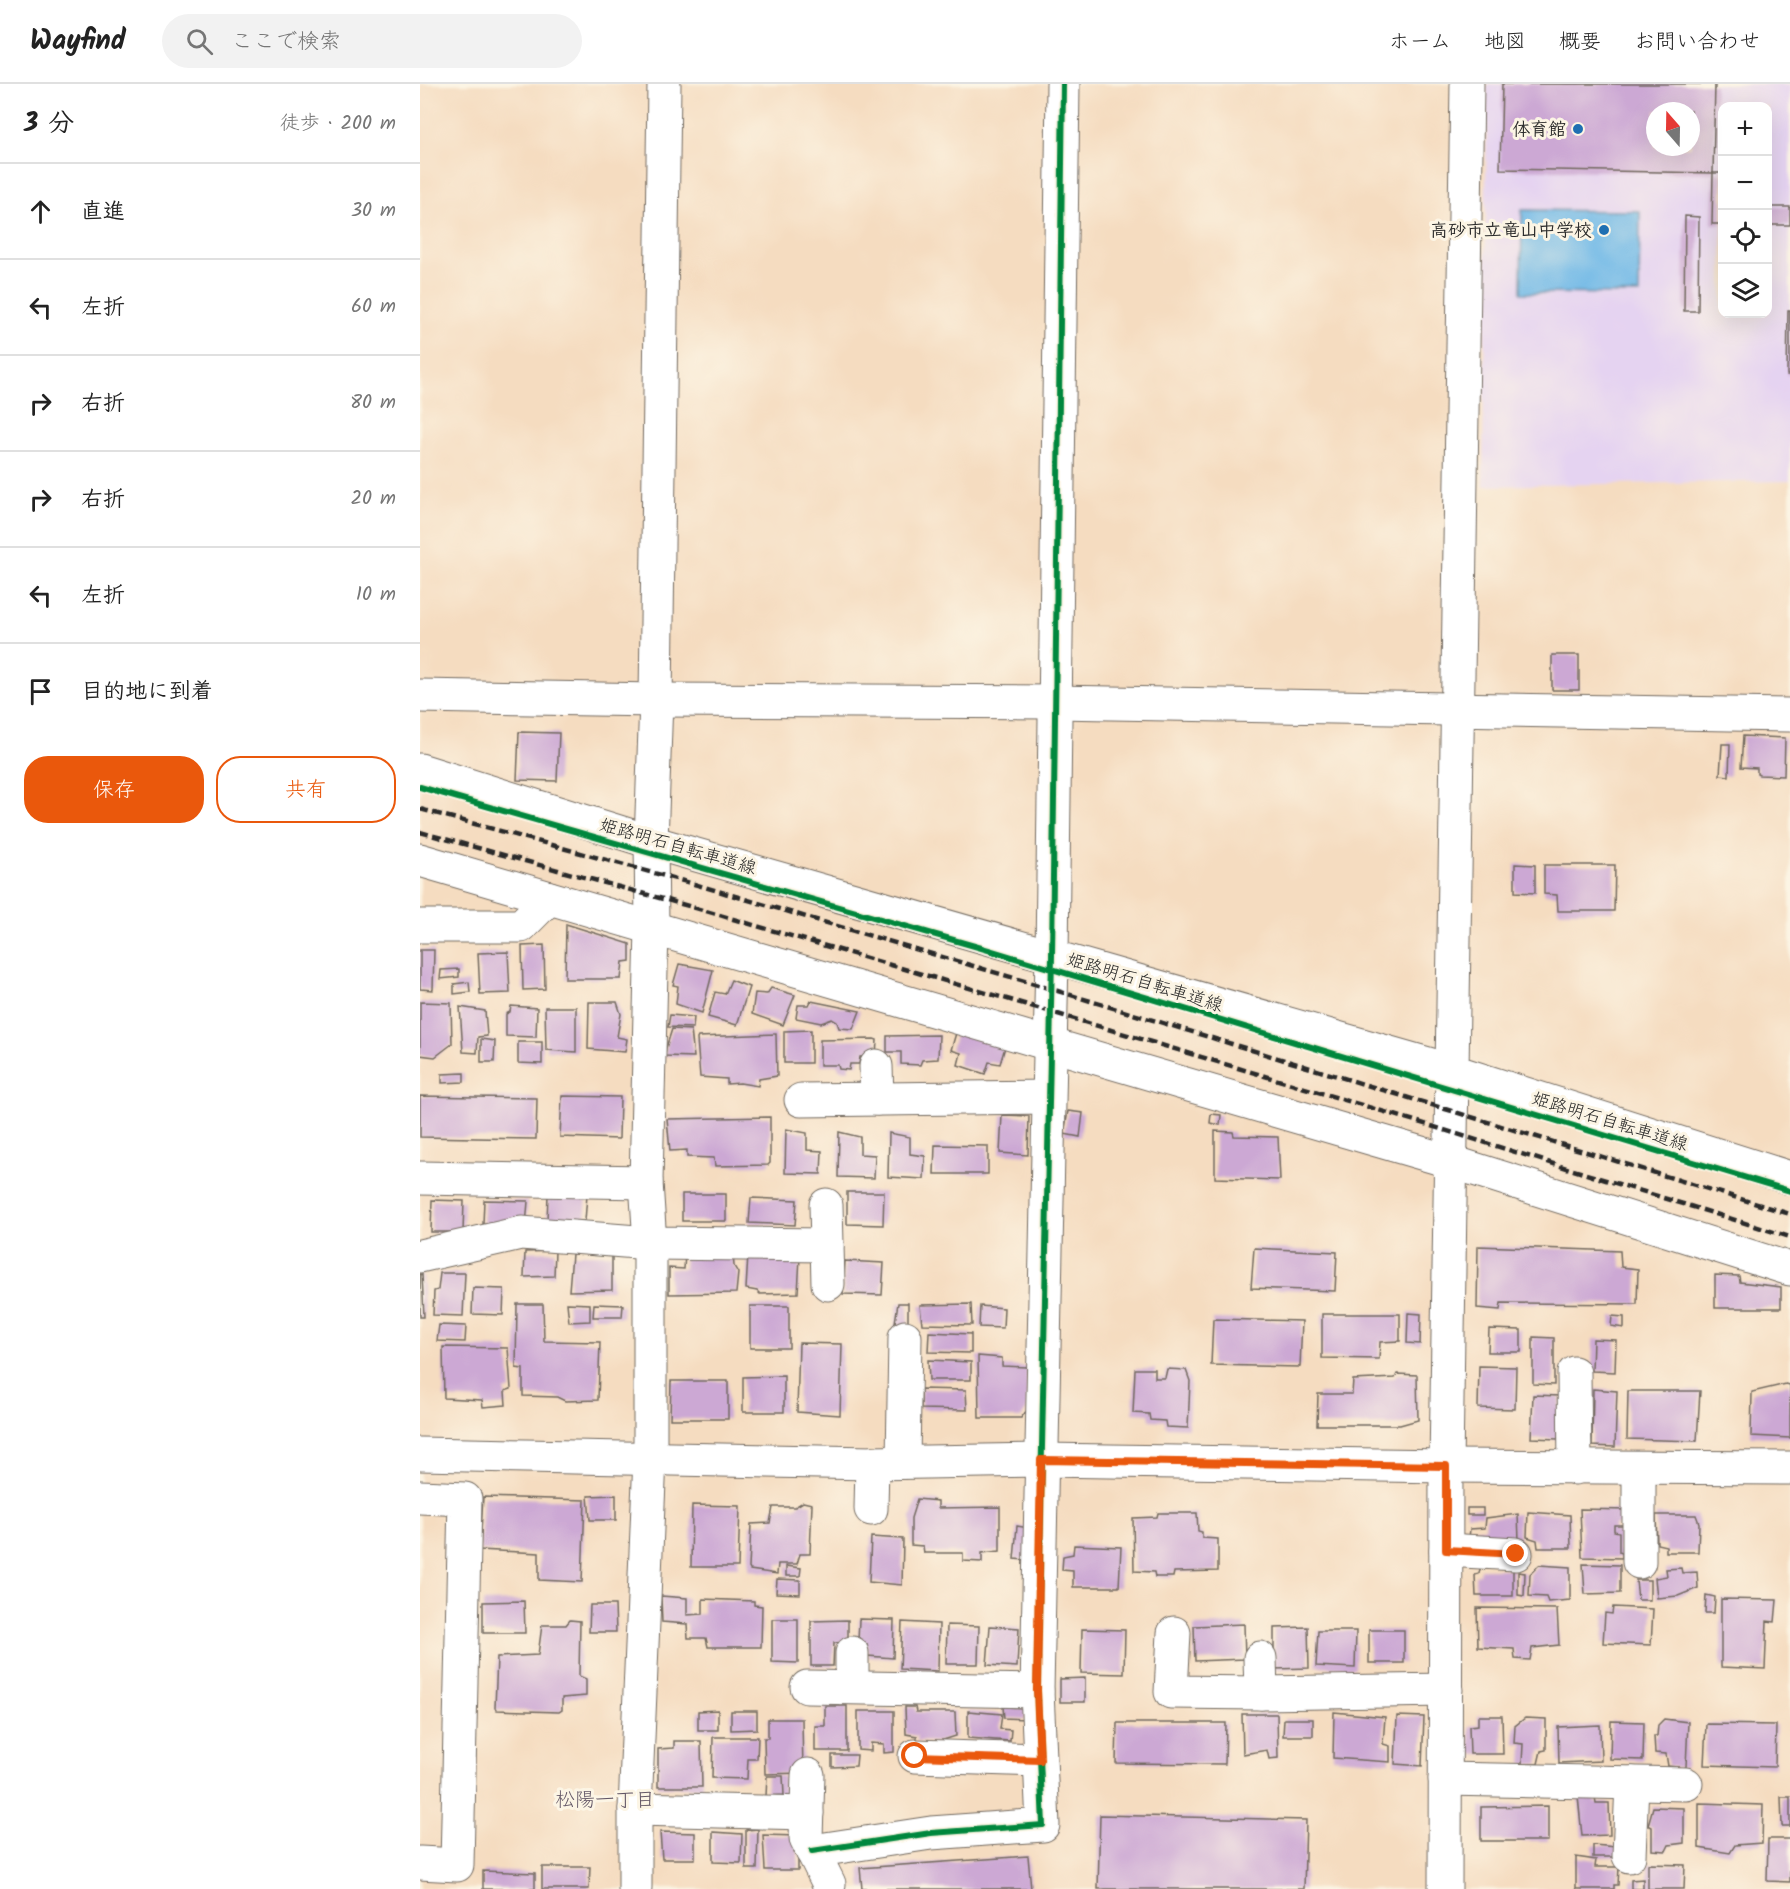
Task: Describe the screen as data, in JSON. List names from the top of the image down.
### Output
{
  "streets": {
    "cycle path": ["姫路明石自転車道線"]
  },
  "districts": ["松陽一丁目"],
  "places": ["体育館", "高砂市立竜山中学校"],
  "north": "top",
  "page": {
    "header": "Wayfind",
    "search": "ここで検索",
    "nav": [
      "ホーム",
      "地図",
      "概要",
      "お問い合わせ"
    ],
    "heading": ["3 分", "徒歩 · 200 m"],
    "map_buttons": ["+", "−"],
    "list": [
      ["直進", "30 m"],
      ["左折", "60 m"],
      ["右折", "80 m"],
      ["右折", "20 m"],
      ["左折", "10 m"],
      "目的地に到着"
    ],
    "buttons": ["保存", "共有"]
  }
}
